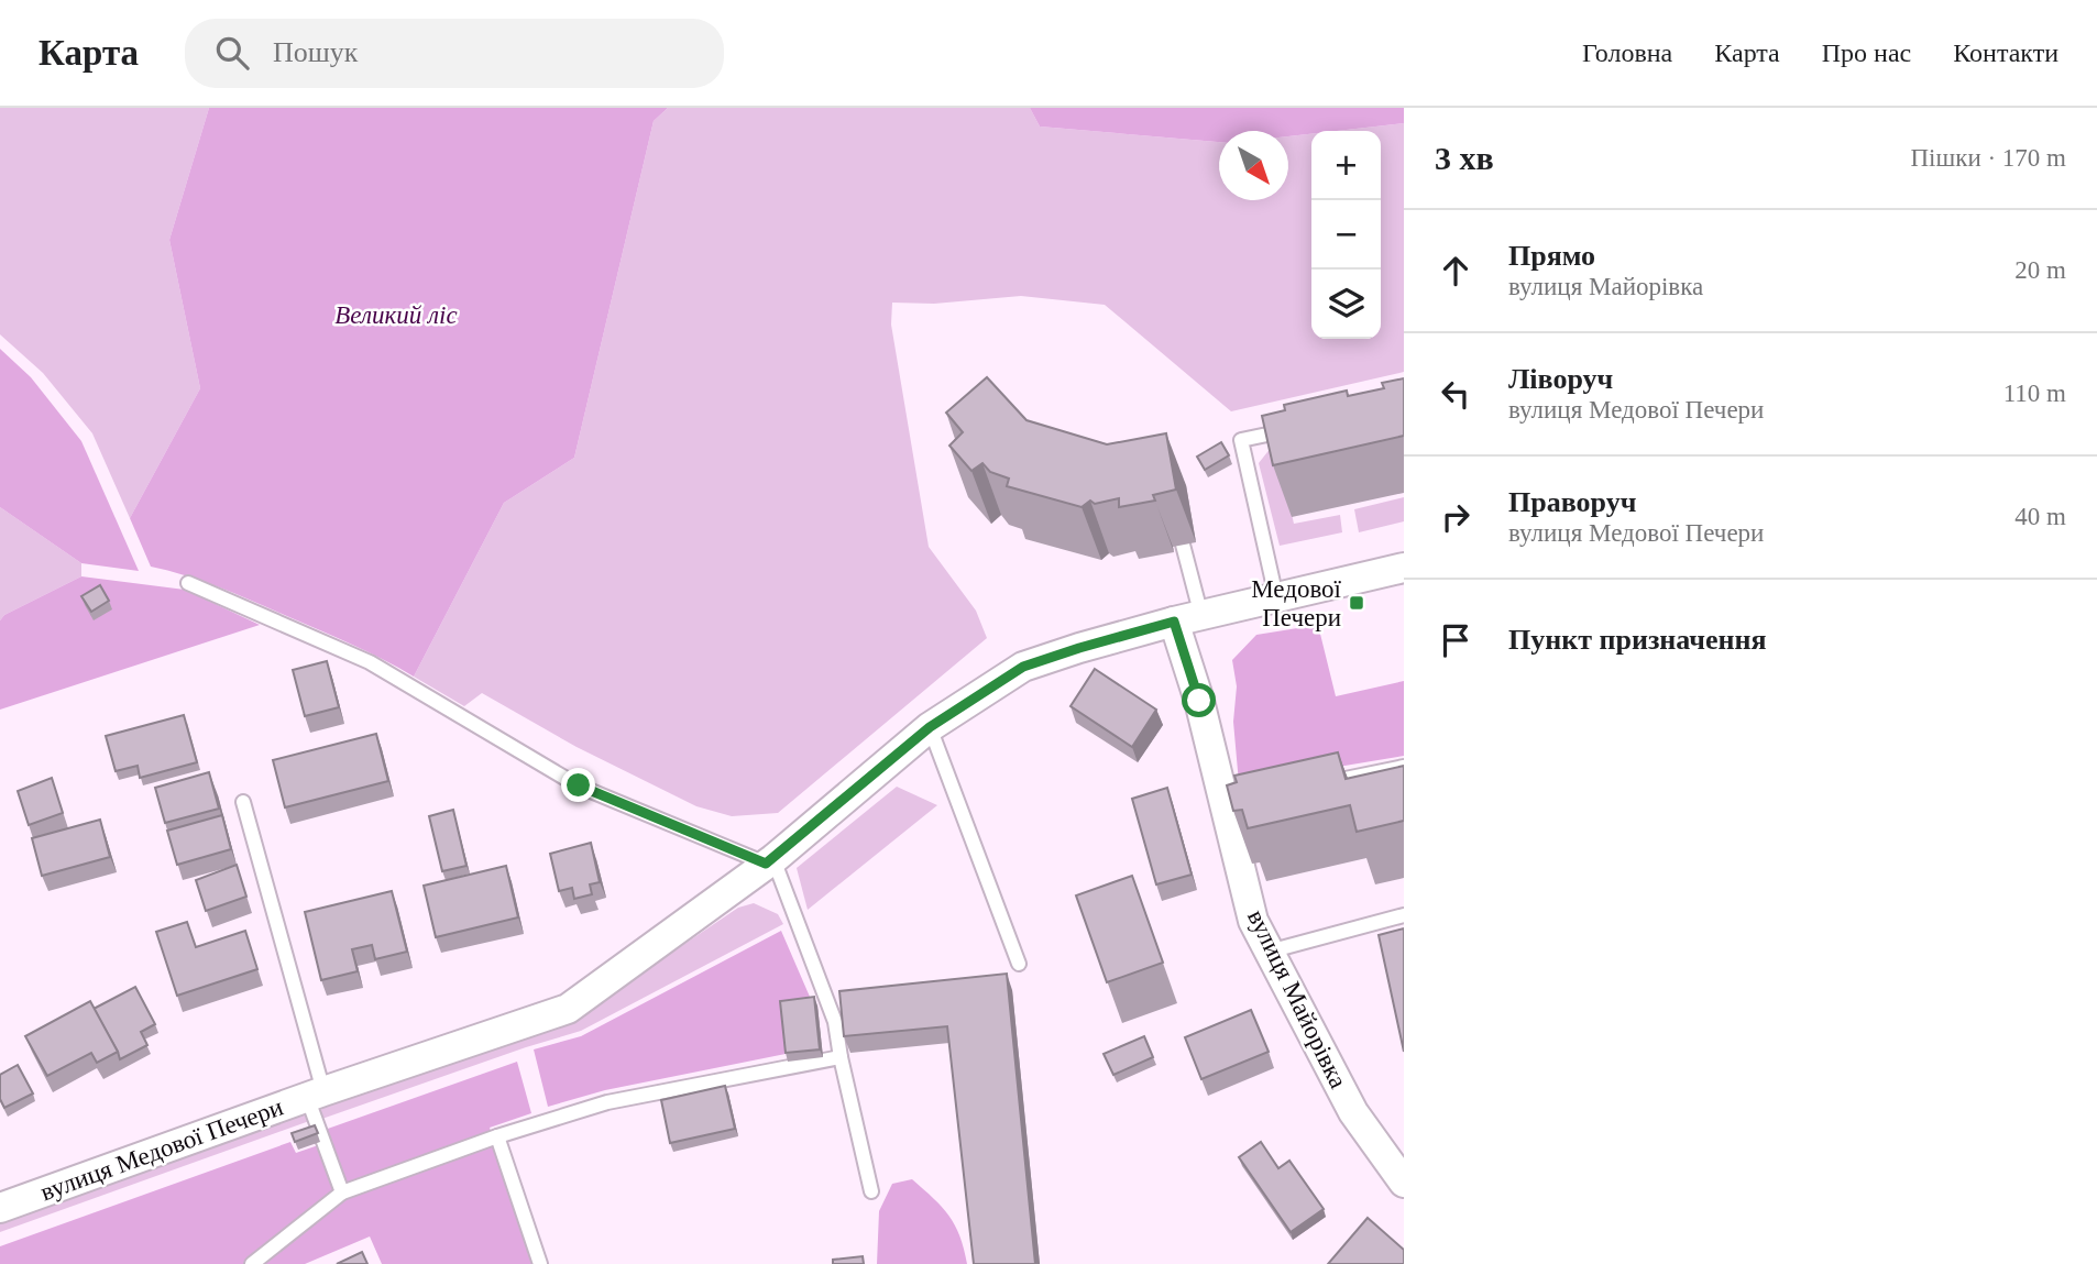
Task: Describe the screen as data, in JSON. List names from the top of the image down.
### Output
{
  "streets": {
    "street": ["вулиця Майорівка", "вулиця Медової Печери"]
  },
  "crossings": [
    ["вулиця Майорівка", "вулиця Медової Печери"]
  ],
  "parks": ["Великий ліс"],
  "places": {
    "transit": ["Медової Печери"]
  },
  "north": "bottom right",
  "page": {
    "header": "Карта",
    "search": "Пошук",
    "nav": [
      "Головна",
      "Карта",
      "Про нас",
      "Контакти"
    ],
    "heading": ["3 хв", "Пішки · 170 m"],
    "map_buttons": ["+", "−"],
    "list": [
      ["Прямо", "вулиця Майорівка", "20 m"],
      ["Ліворуч", "вулиця Медової Печери", "110 m"],
      ["Праворуч", "вулиця Медової Печери", "40 m"],
      "Пункт призначення"
    ]
  }
}
